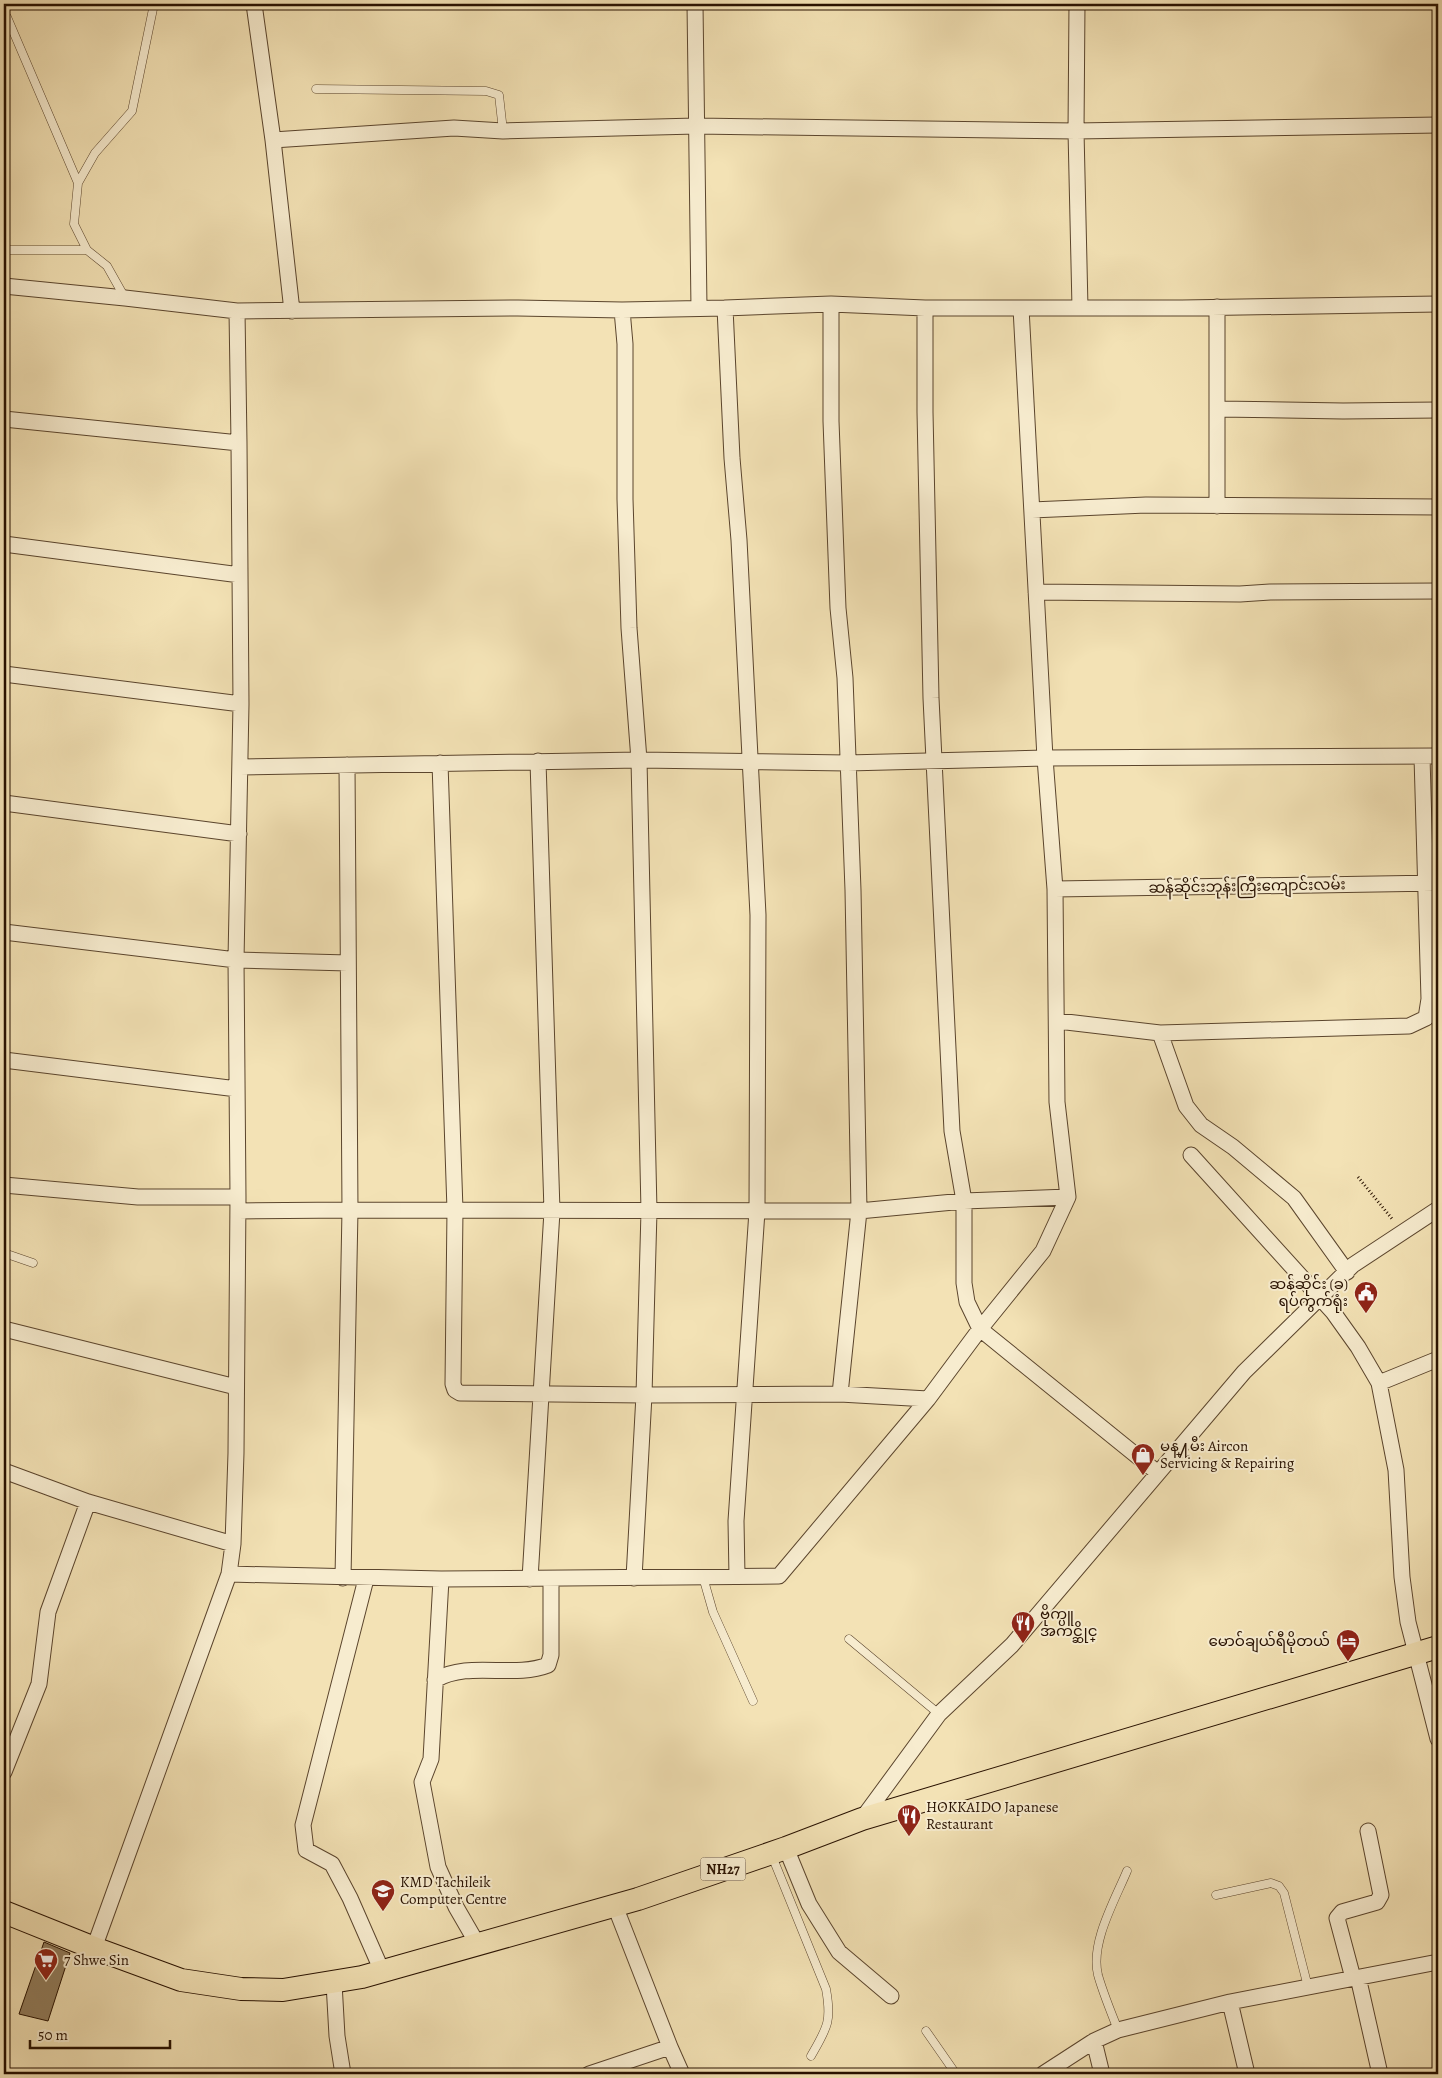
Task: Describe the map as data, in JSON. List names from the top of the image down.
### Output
{
  "streets": {
    "main road": ["NH27"],
    "street": ["ဆန်ဆိုင်းဘုန်းကြီးကျောင်းလမ်း"]
  },
  "places": {
    "public building": ["ဆန်ဆိုင်း (ခ) ရပ်ကွက်ရုံး"],
    "shop": ["မန္႔မီး Aircon Servicing & Repairing"],
    "restaurant": ["ဗိုက္ပူ အကင္ဆိုင္", "HOKKAIDO Japanese Restaurant"],
    "hotel": ["မောဝ်ချယ်ရီမိုတယ်"],
    "school or university": ["KMD Tachileik Computer Centre"],
    "supermarket": ["7 Shwe Sin"]
  },
  "scale_bar": "50 m"
}
